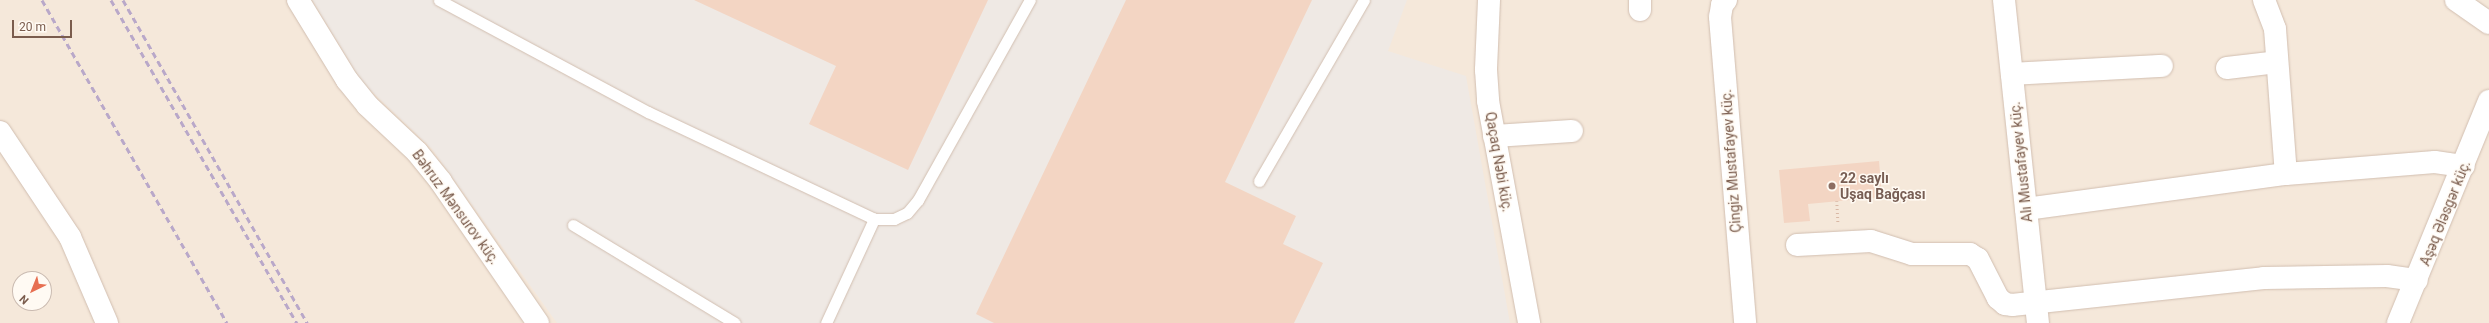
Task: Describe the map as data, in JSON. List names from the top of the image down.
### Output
{
  "streets": {
    "street": [
      "Çingiz Mustafayev küç.",
      "Qaçaq Nəbi küç.",
      "Alı Mustafayev küç.",
      "Bəhruz Mənsurov küç.",
      "Aşəq Ələsgər küç."
    ]
  },
  "places": ["22 saylı Uşaq Bağçası"],
  "scale_bar": "20 m",
  "north": "bottom left"
}
